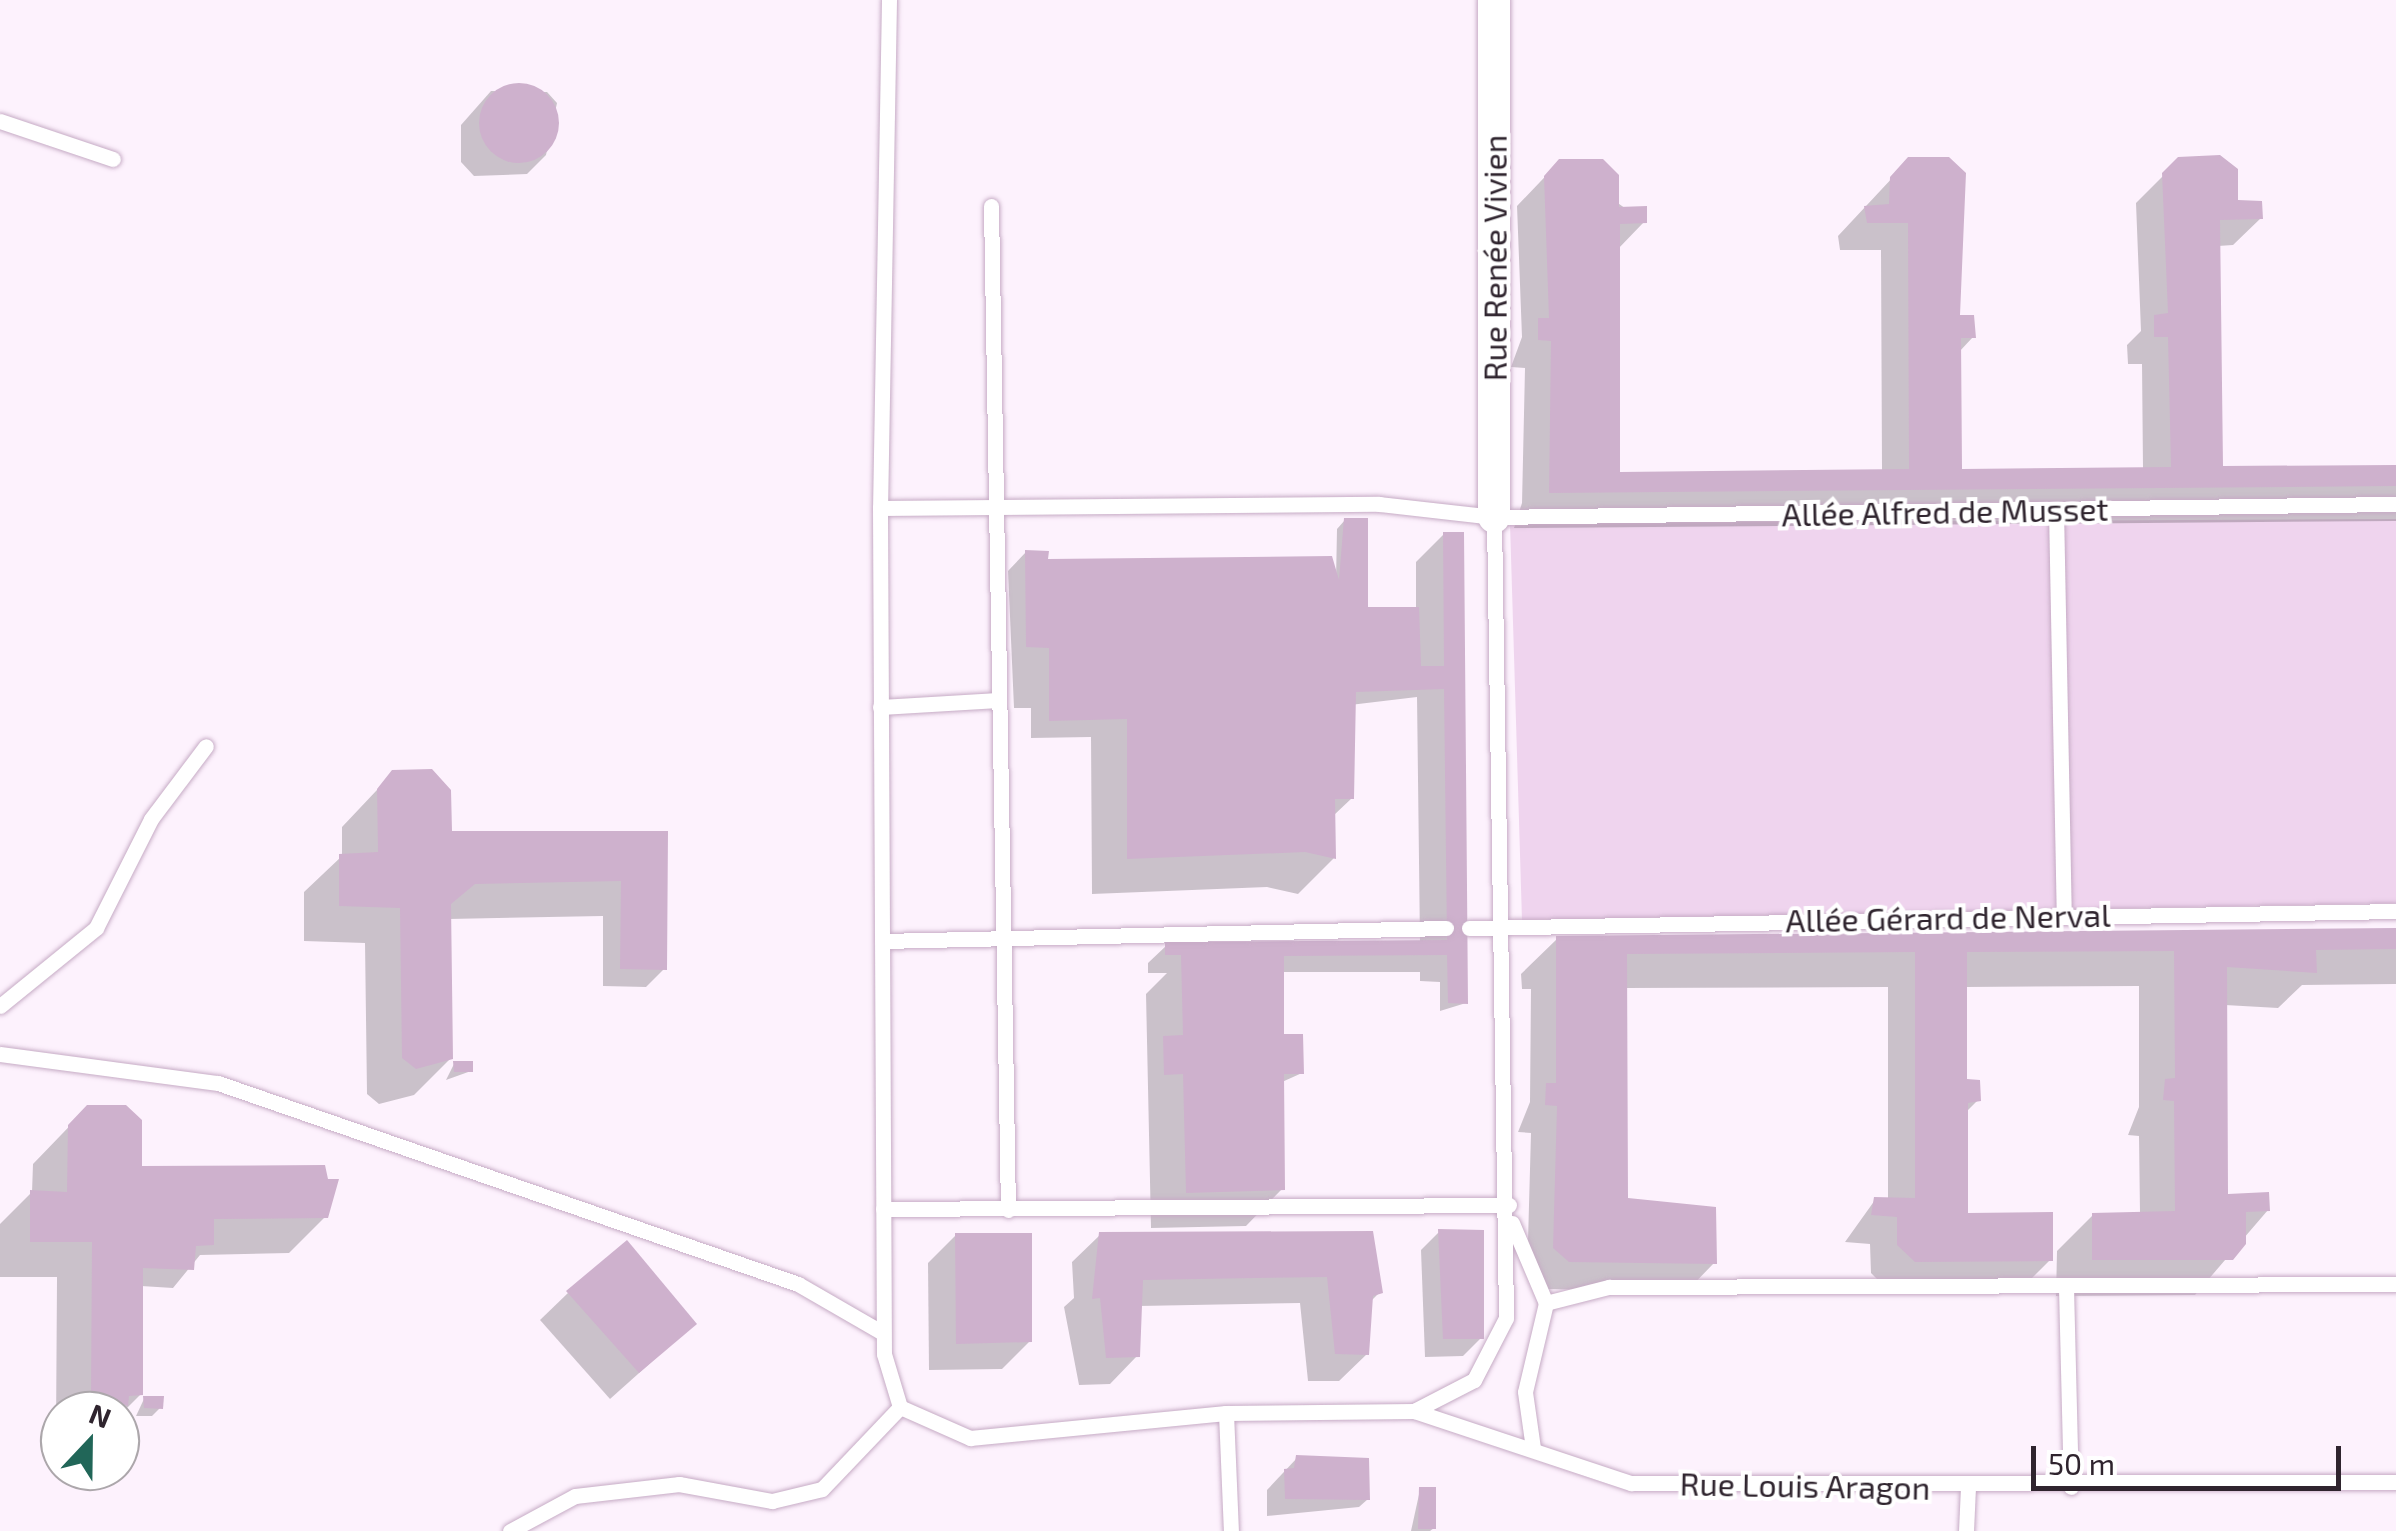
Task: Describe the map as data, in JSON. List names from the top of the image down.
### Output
{
  "streets": {
    "street": ["Rue Renée Vivien"],
    "lane": ["Allée Alfred de Musset", "Allée Gérard de Nerval", "Rue Louis Aragon"]
  },
  "crossings": [
    ["Rue Renée Vivien", "Allée Alfred de Musset"]
  ],
  "scale_bar": "50 m",
  "north": "top"
}
